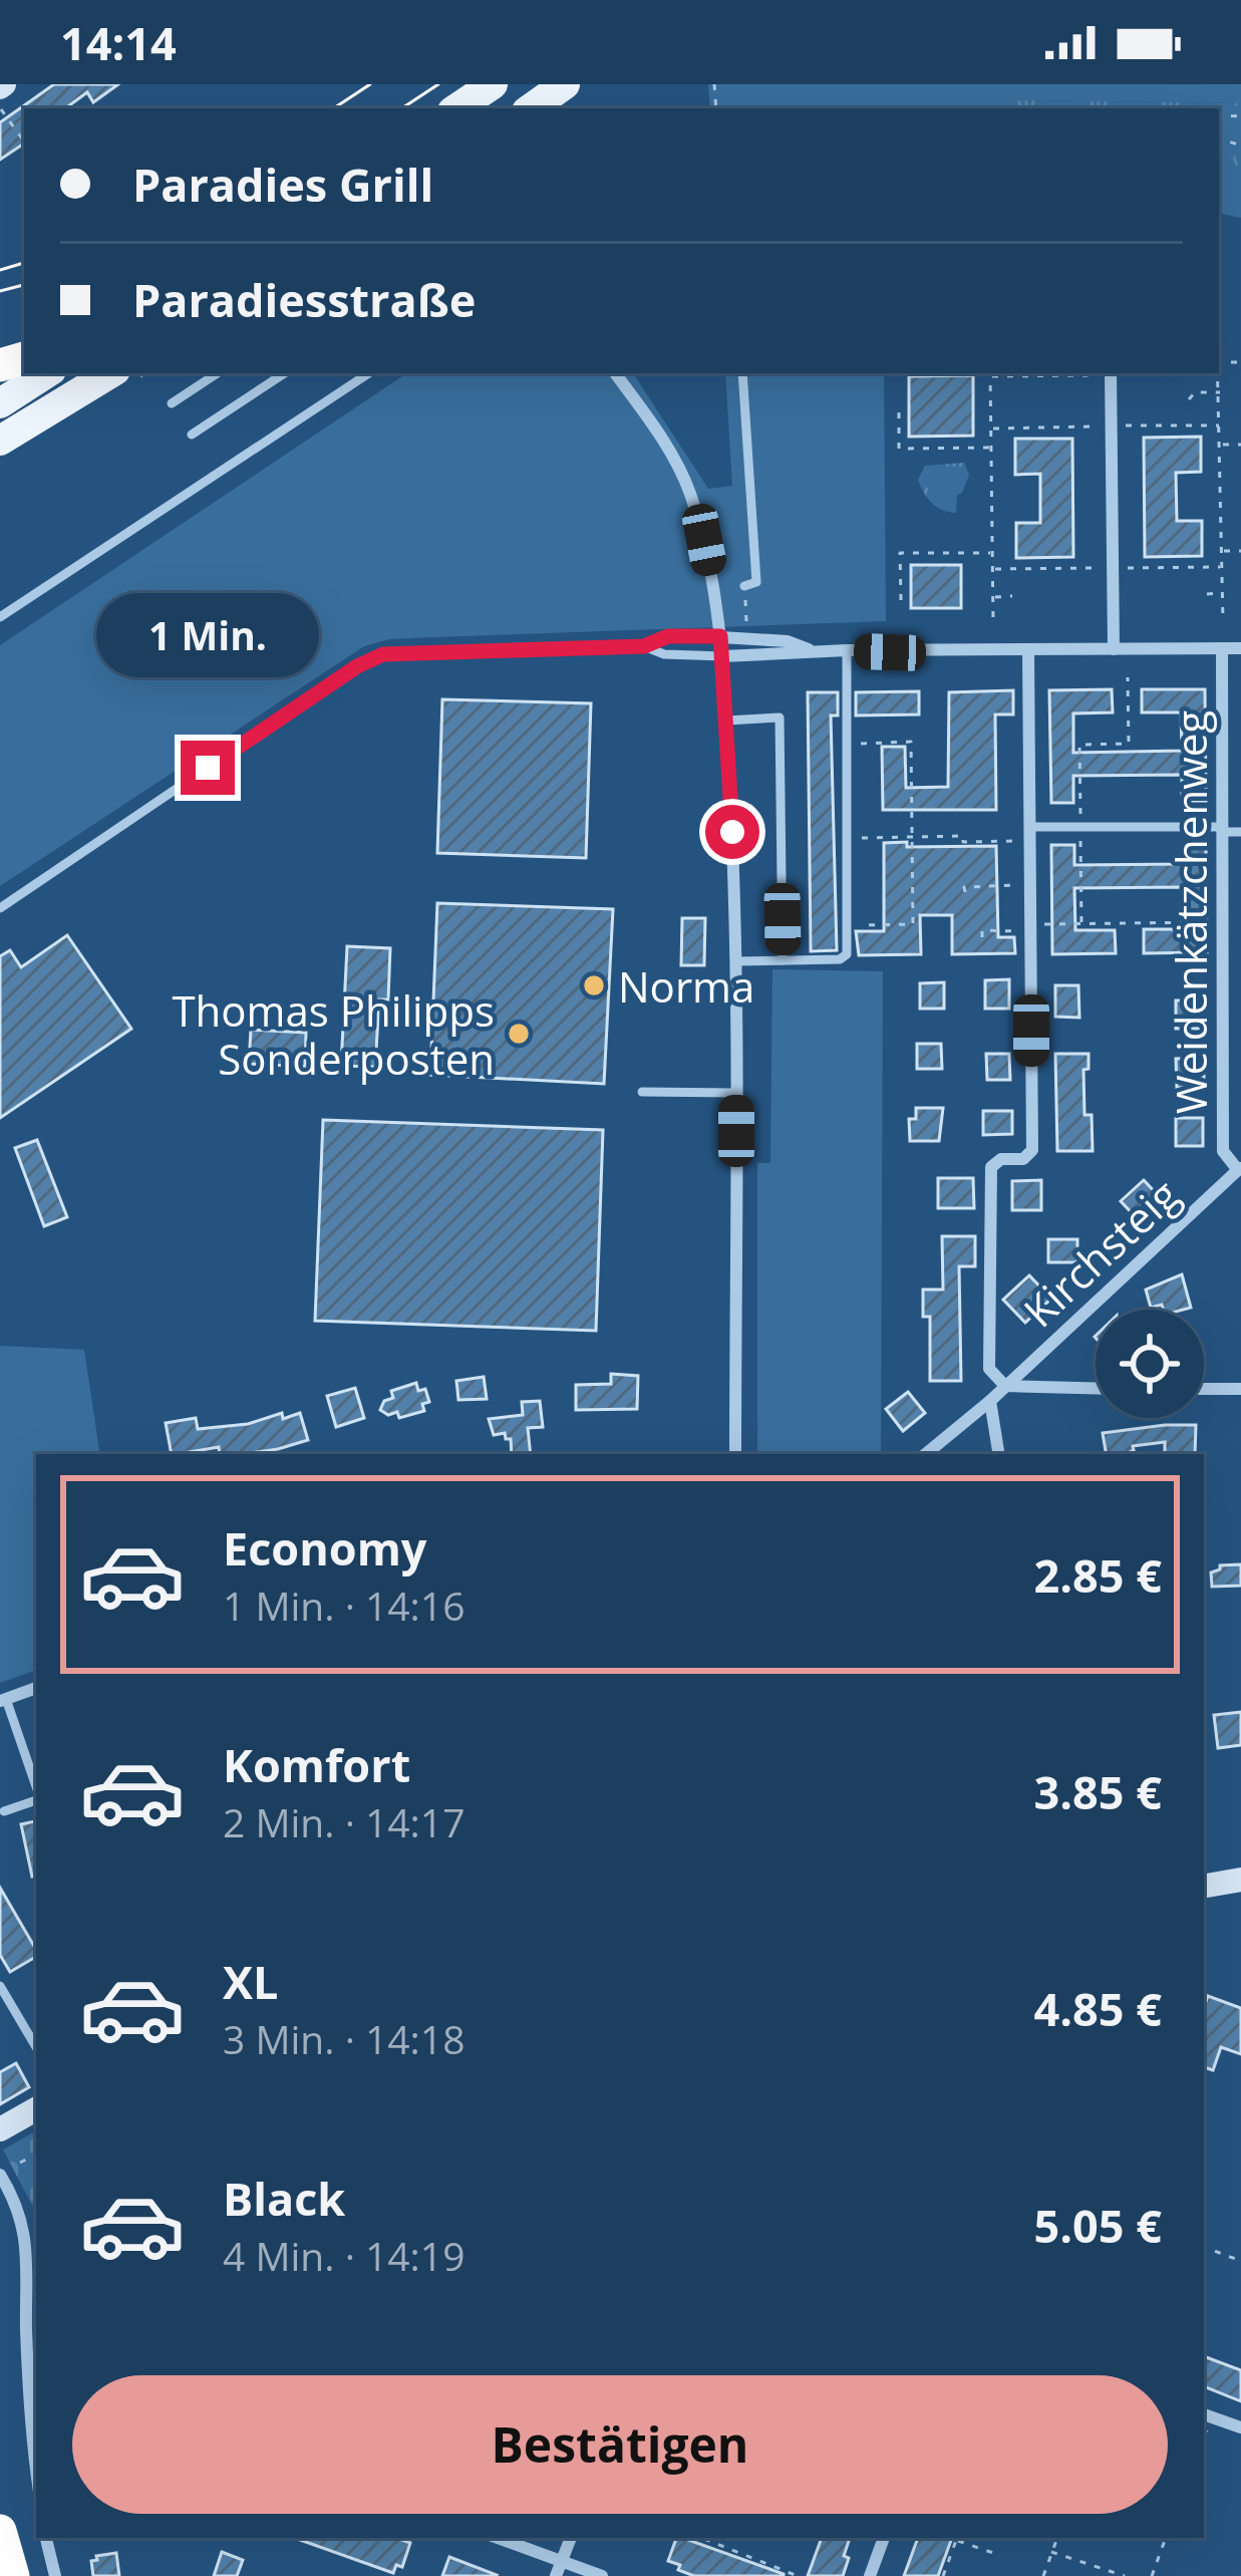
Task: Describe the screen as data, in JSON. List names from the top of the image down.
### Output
{
  "streets": {
    "street": ["Weidenkätzchenweg", "Kirchsteig"]
  },
  "crossings": [
    ["Weidenkätzchenweg", "Kirchsteig"]
  ],
  "places": ["Norma", "Thomas Philipps Sonderposten"],
  "page": {
    "status": "14:14",
    "banner": ["Paradies Grill", "Paradiesstraße"],
    "bubble": "1 Min.",
    "list": [
      {
        "name": "Economy",
        "note": "1 Min. · 14:16",
        "value": "2.85 €"
      },
      {
        "name": "Komfort",
        "note": "2 Min. · 14:17",
        "value": "3.85 €"
      },
      {
        "name": "XL",
        "note": "3 Min. · 14:18",
        "value": "4.85 €"
      },
      {
        "name": "Black",
        "note": "4 Min. · 14:19",
        "value": "5.05 €"
      }
    ],
    "buttons": "Bestätigen"
  }
}
